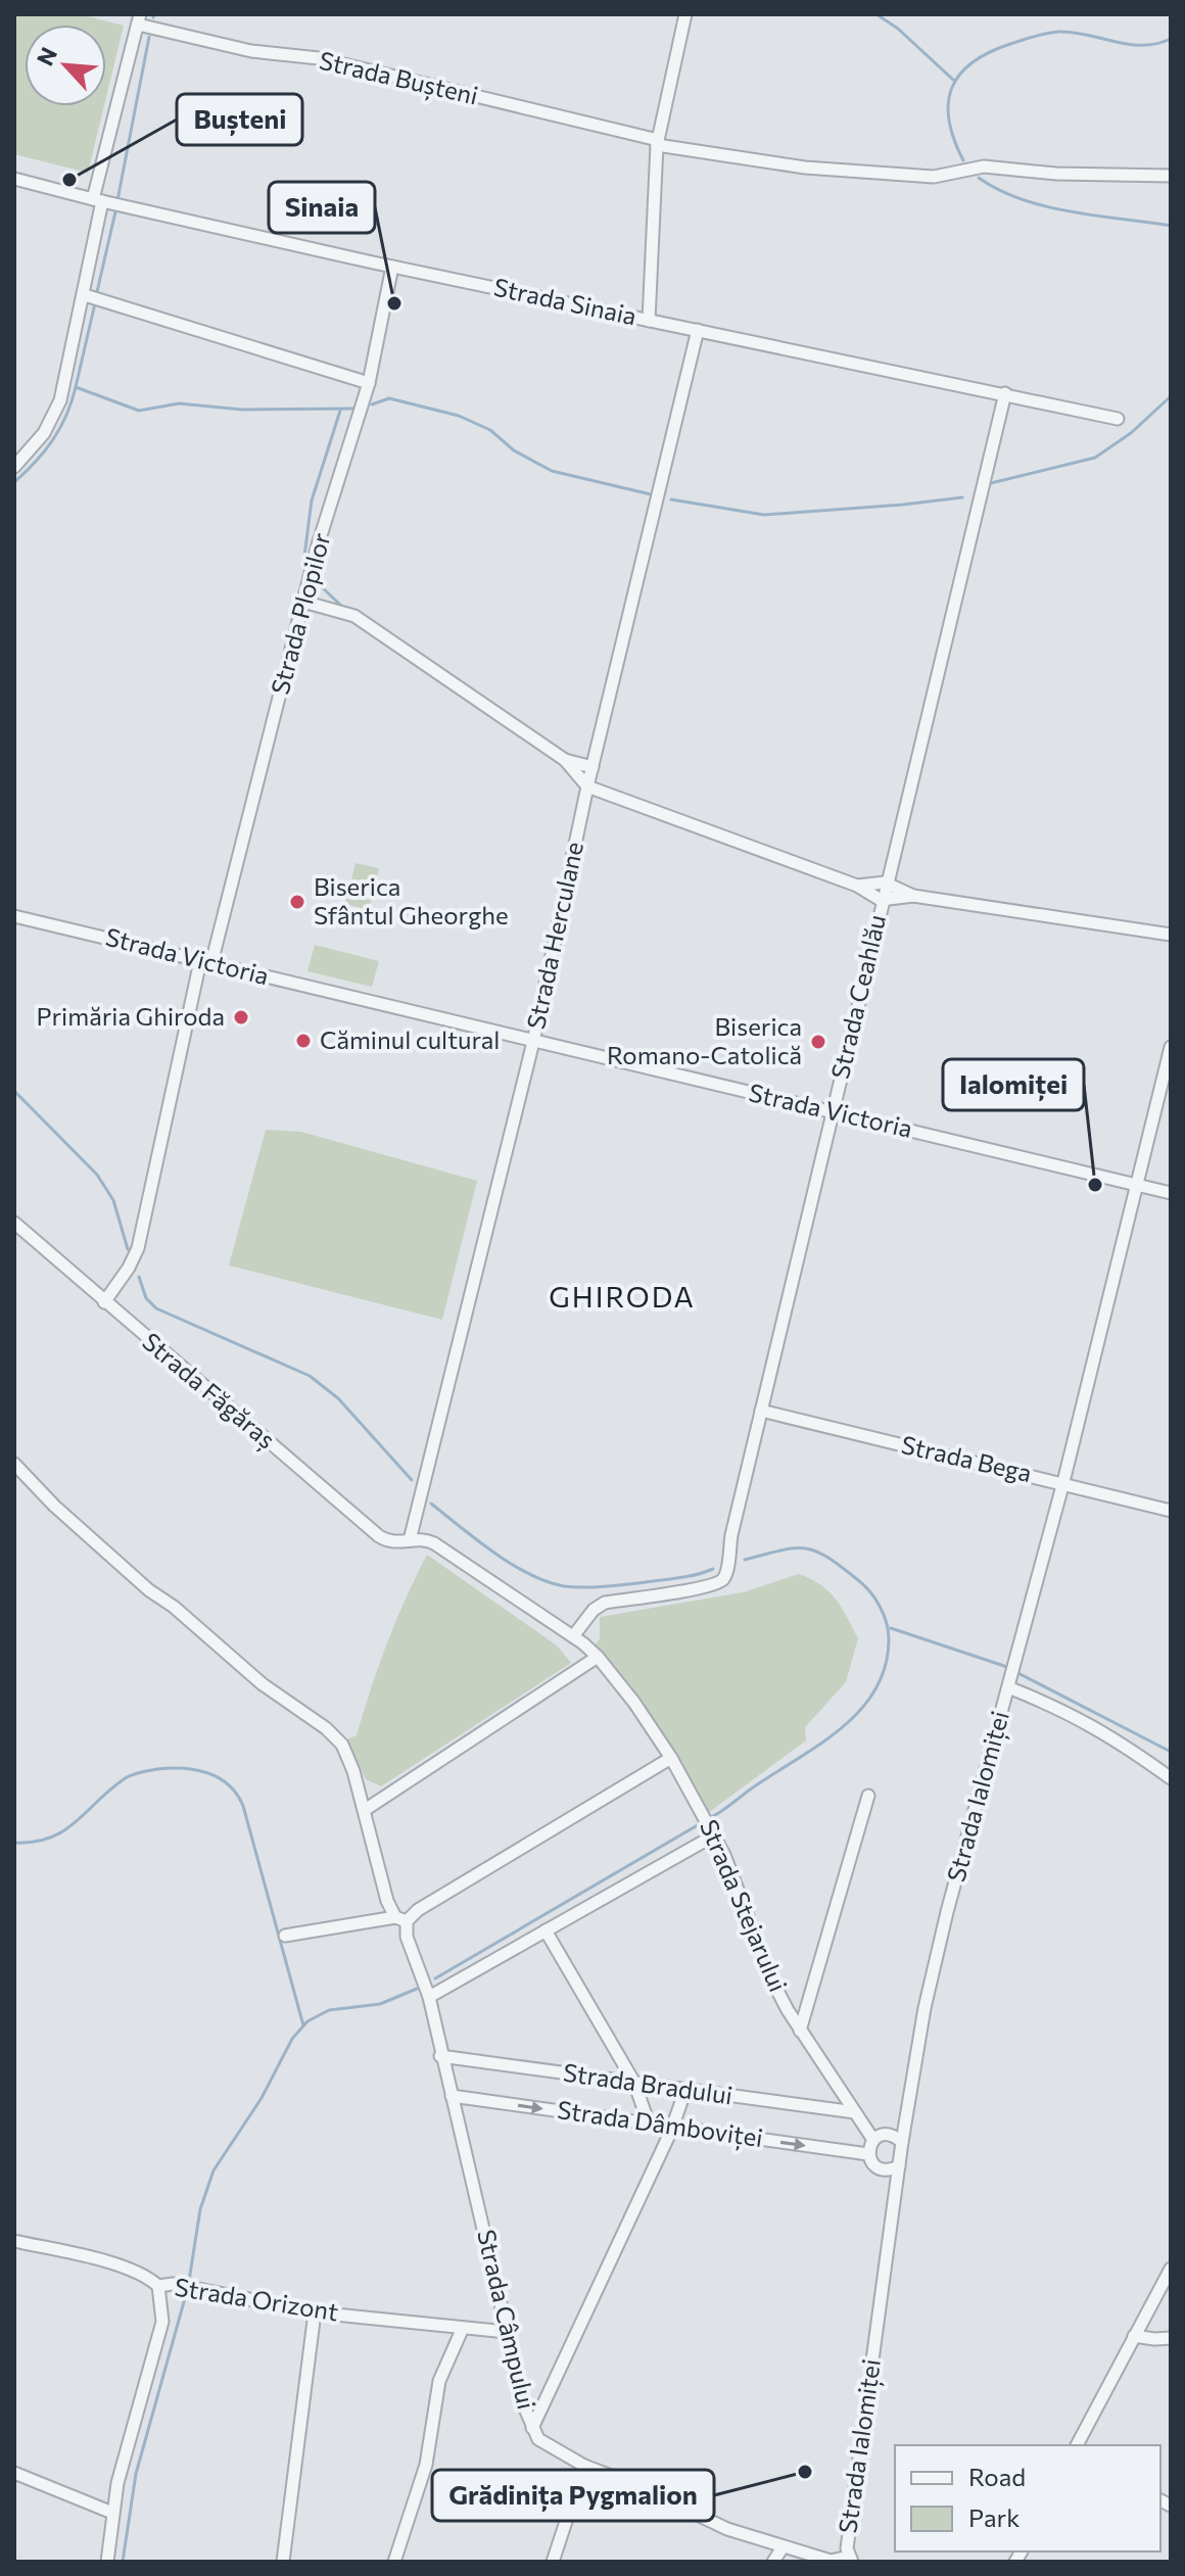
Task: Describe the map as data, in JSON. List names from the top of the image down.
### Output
{
  "streets": {
    "street": [
      "Strada Bușteni",
      "Strada Sinaia",
      "Strada Plopilor",
      "Strada Herculane",
      "Strada Victoria",
      "Strada Ceahlău",
      "Strada Făgăraș",
      "Strada Bega",
      "Strada Ialomiței",
      "Strada Stejarului",
      "Strada Bradului",
      "Strada Dâmboviței",
      "Strada Orizont",
      "Strada Câmpului"
    ]
  },
  "crossings": [
    ["Strada Sinaia", "Strada Plopilor"],
    ["Strada Sinaia", "Strada Herculane"],
    ["Strada Sinaia", "Strada Ceahlău"],
    ["Strada Plopilor", "Strada Victoria"],
    ["Strada Plopilor", "Strada Făgăraș"],
    ["Strada Herculane", "Strada Victoria"],
    ["Strada Herculane", "Strada Făgăraș"],
    ["Strada Herculane", "Strada Stejarului"],
    ["Strada Victoria", "Strada Ceahlău"],
    ["Strada Victoria", "Strada Ialomiței"],
    ["Strada Ceahlău", "Strada Bega"],
    ["Strada Ceahlău", "Strada Stejarului"],
    ["Strada Făgăraș", "Strada Stejarului"],
    ["Strada Bega", "Strada Ialomiței"],
    ["Strada Ialomiței", "Strada Stejarului"],
    ["Strada Ialomiței", "Strada Dâmboviței"],
    ["Strada Ialomiței", "Strada Câmpului"],
    ["Strada Stejarului", "Strada Bradului"],
    ["Strada Stejarului", "Strada Dâmboviței"],
    ["Strada Bradului", "Strada Câmpului"],
    ["Strada Dâmboviței", "Strada Câmpului"],
    ["Strada Orizont", "Strada Câmpului"]
  ],
  "one_way": ["Strada Dâmboviței"],
  "districts": ["GHIRODA"],
  "places": [
    "Bușteni",
    "Sinaia",
    "Biserica Sfântul Gheorghe",
    "Primăria Ghiroda",
    "Căminul cultural",
    "Biserica Romano-Catolică",
    "Ialomiței",
    "Grădinița Pygmalion"
  ],
  "legend": ["Road", "Park"],
  "north": "top left"
}
